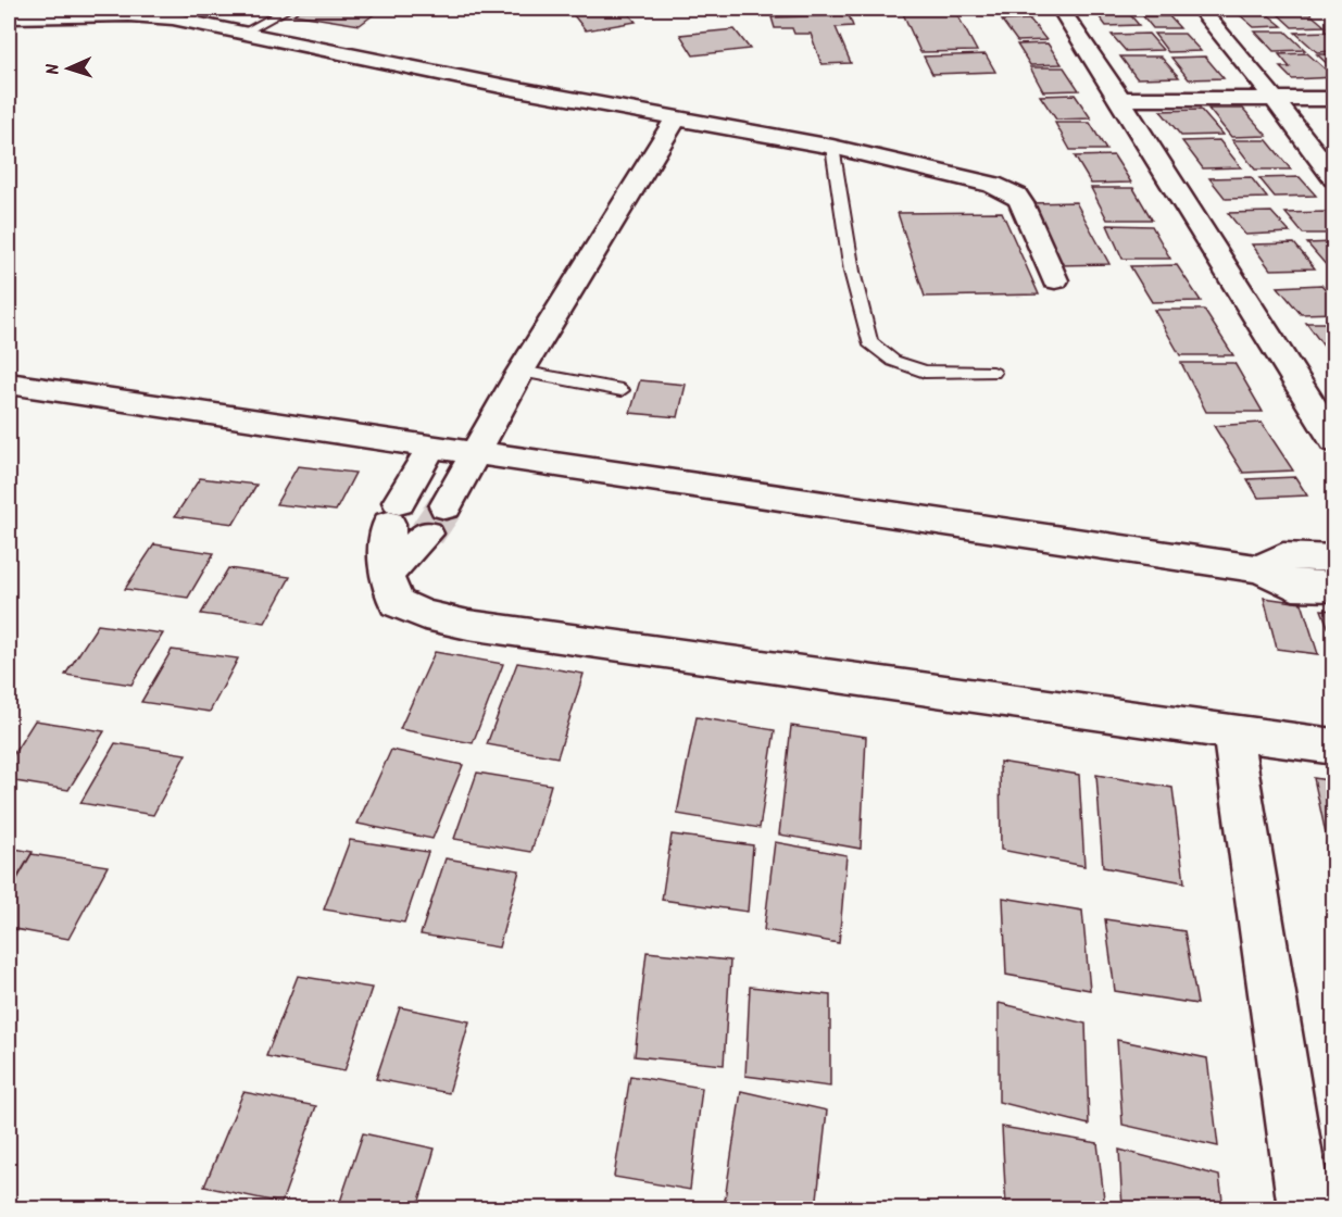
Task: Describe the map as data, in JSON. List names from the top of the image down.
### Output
{
  "north": "left"
}
